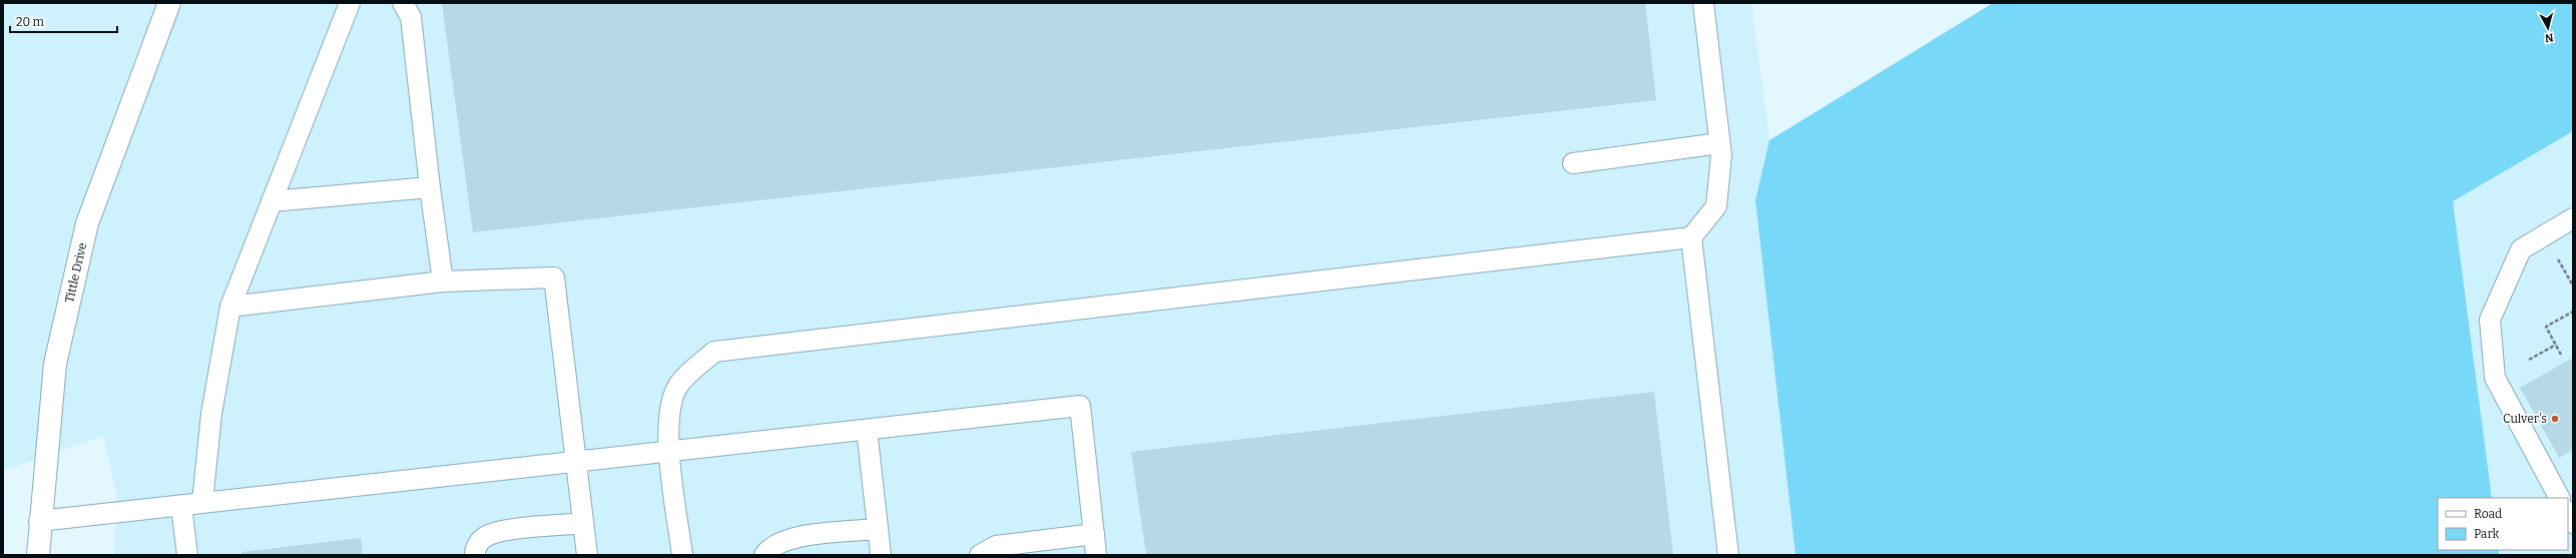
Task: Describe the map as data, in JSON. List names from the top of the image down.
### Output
{
  "streets": {
    "street": ["Tittle Drive"]
  },
  "places": ["Culver's"],
  "legend": ["Road", "Park"],
  "scale_bar": "20 m",
  "north": "bottom"
}
